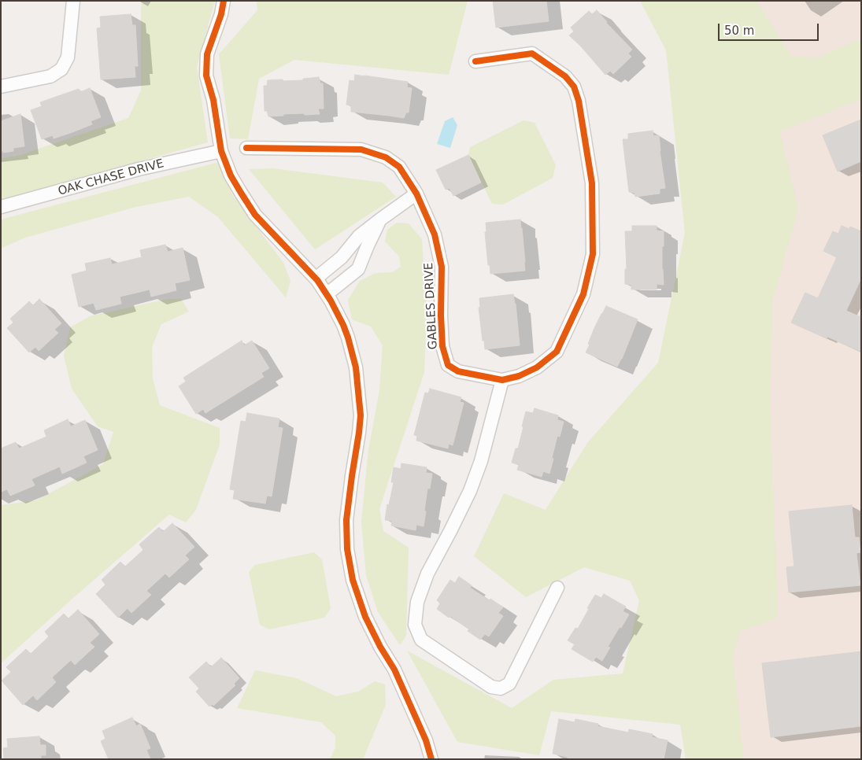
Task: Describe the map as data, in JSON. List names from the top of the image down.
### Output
{
  "streets": {
    "street": ["OAK CHASE DRIVE", "GABLES DRIVE"]
  },
  "scale_bar": "50 m"
}
